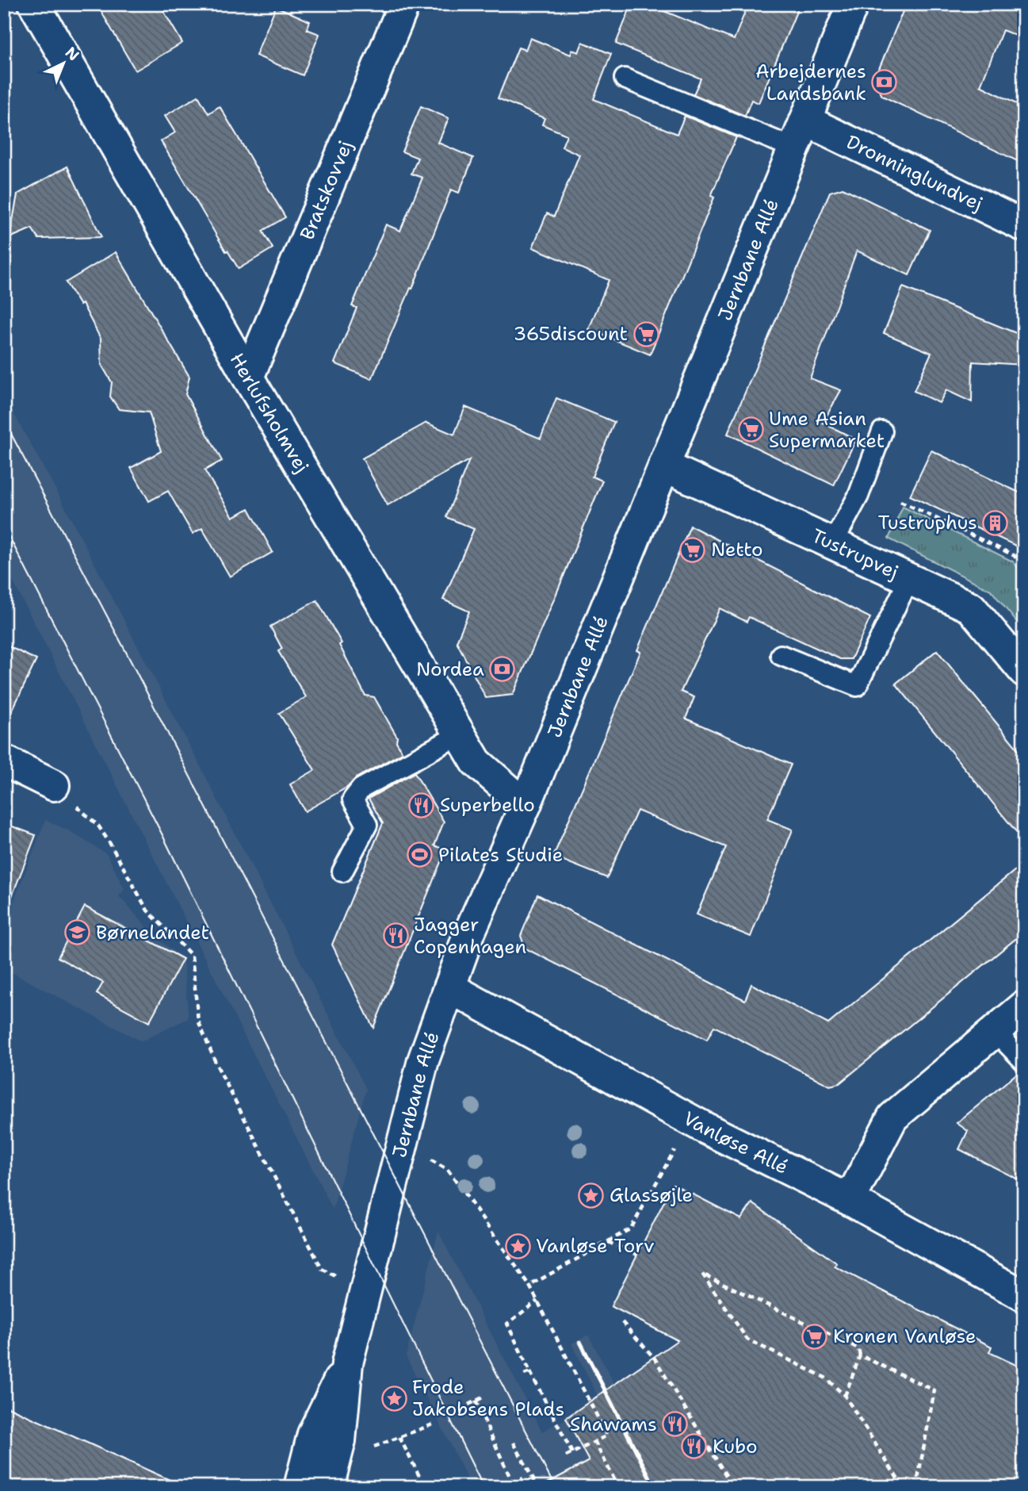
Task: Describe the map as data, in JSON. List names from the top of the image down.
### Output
{
  "streets": {
    "street": [
      "Dronninglundvej",
      "Bratskovvej",
      "Jernbane Allé",
      "Herlufsholmvej",
      "Tustrupvej",
      "Vanløse Allé"
    ]
  },
  "crossings": [
    ["Dronninglundvej", "Jernbane Allé"],
    ["Bratskovvej", "Herlufsholmvej"],
    ["Jernbane Allé", "Herlufsholmvej"],
    ["Jernbane Allé", "Tustrupvej"],
    ["Jernbane Allé", "Vanløse Allé"]
  ],
  "places": {
    "bank": ["Arbejdernes Landsbank", "Nordea"],
    "supermarket": [
      "365discount",
      "Ume Asian Supermarket",
      "Netto",
      "Kronen Vanløse"
    ],
    "building": ["Tustruphus"],
    "restaurant": [
      "Superbello",
      "Jagger Copenhagen",
      "Shawams",
      "Kubo"
    ],
    "sports": ["Pilates Studie"],
    "school or university": ["Børnelandet"],
    "place": ["Glassøjle", "Vanløse Torv", "Frode Jakobsens Plads"]
  },
  "north": "top right"
}
